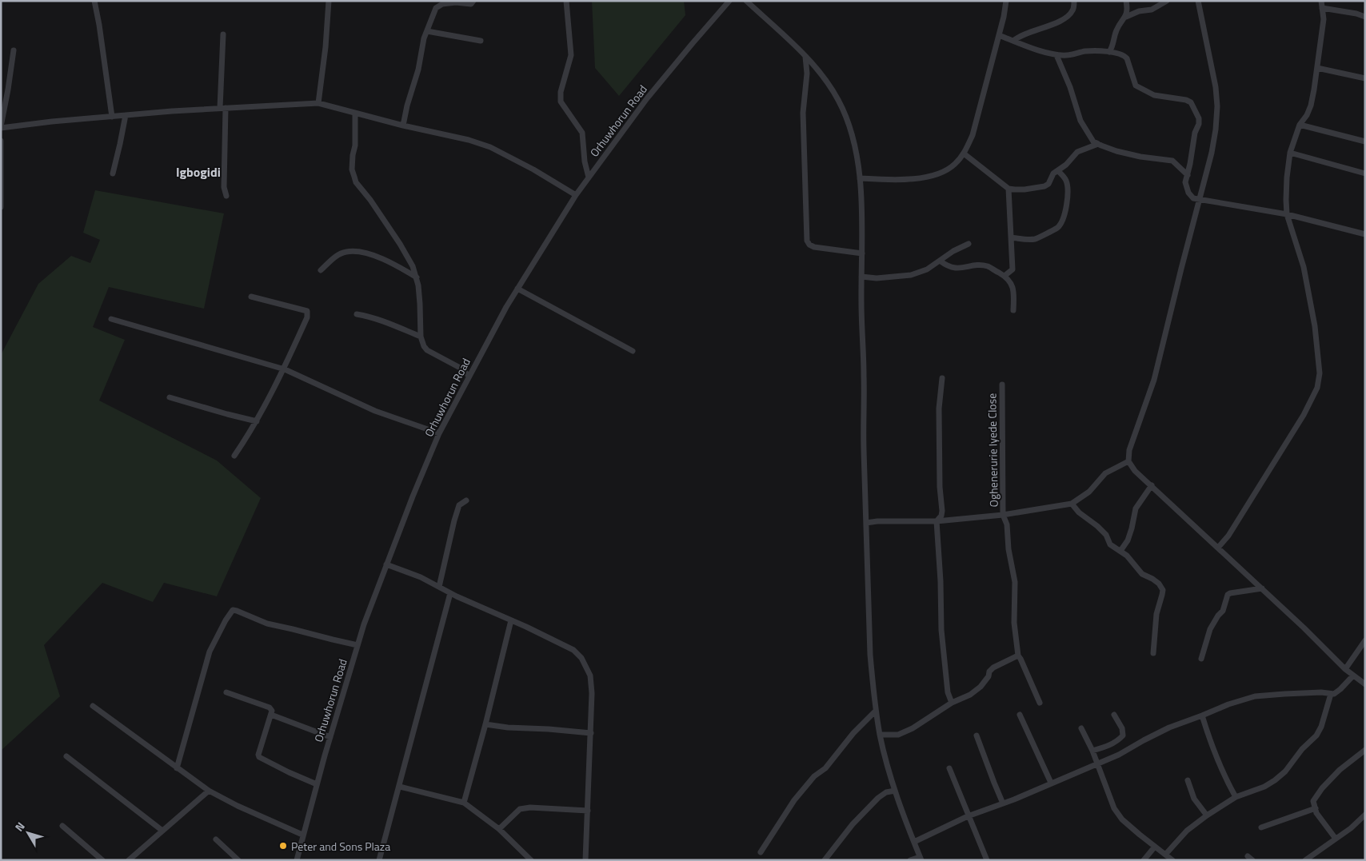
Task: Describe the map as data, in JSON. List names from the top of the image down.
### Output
{
  "streets": {
    "street": ["Orhuwhorun Road", "Oghenerurie Iyede Close"]
  },
  "districts": ["Igbogidi"],
  "places": ["Peter and Sons Plaza"],
  "north": "top left"
}
